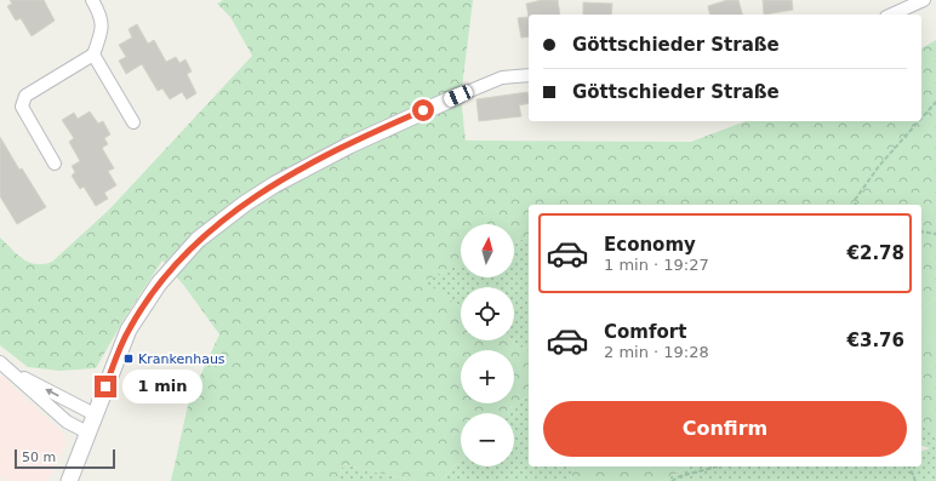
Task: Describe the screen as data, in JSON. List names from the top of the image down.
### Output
{
  "places": {
    "transit": ["Krankenhaus"]
  },
  "scale_bar": "50 m",
  "north": "top",
  "page": {
    "banner": ["Göttschieder Straße", "Göttschieder Straße"],
    "list": [
      {
        "name": "Economy",
        "note": "1 min · 19:27",
        "value": "€2.78"
      },
      {
        "name": "Comfort",
        "note": "2 min · 19:28",
        "value": "€3.76"
      }
    ],
    "map_buttons": ["+", "−"],
    "bubble": "1 min",
    "buttons": "Confirm",
    "scale": "50 m"
  }
}
